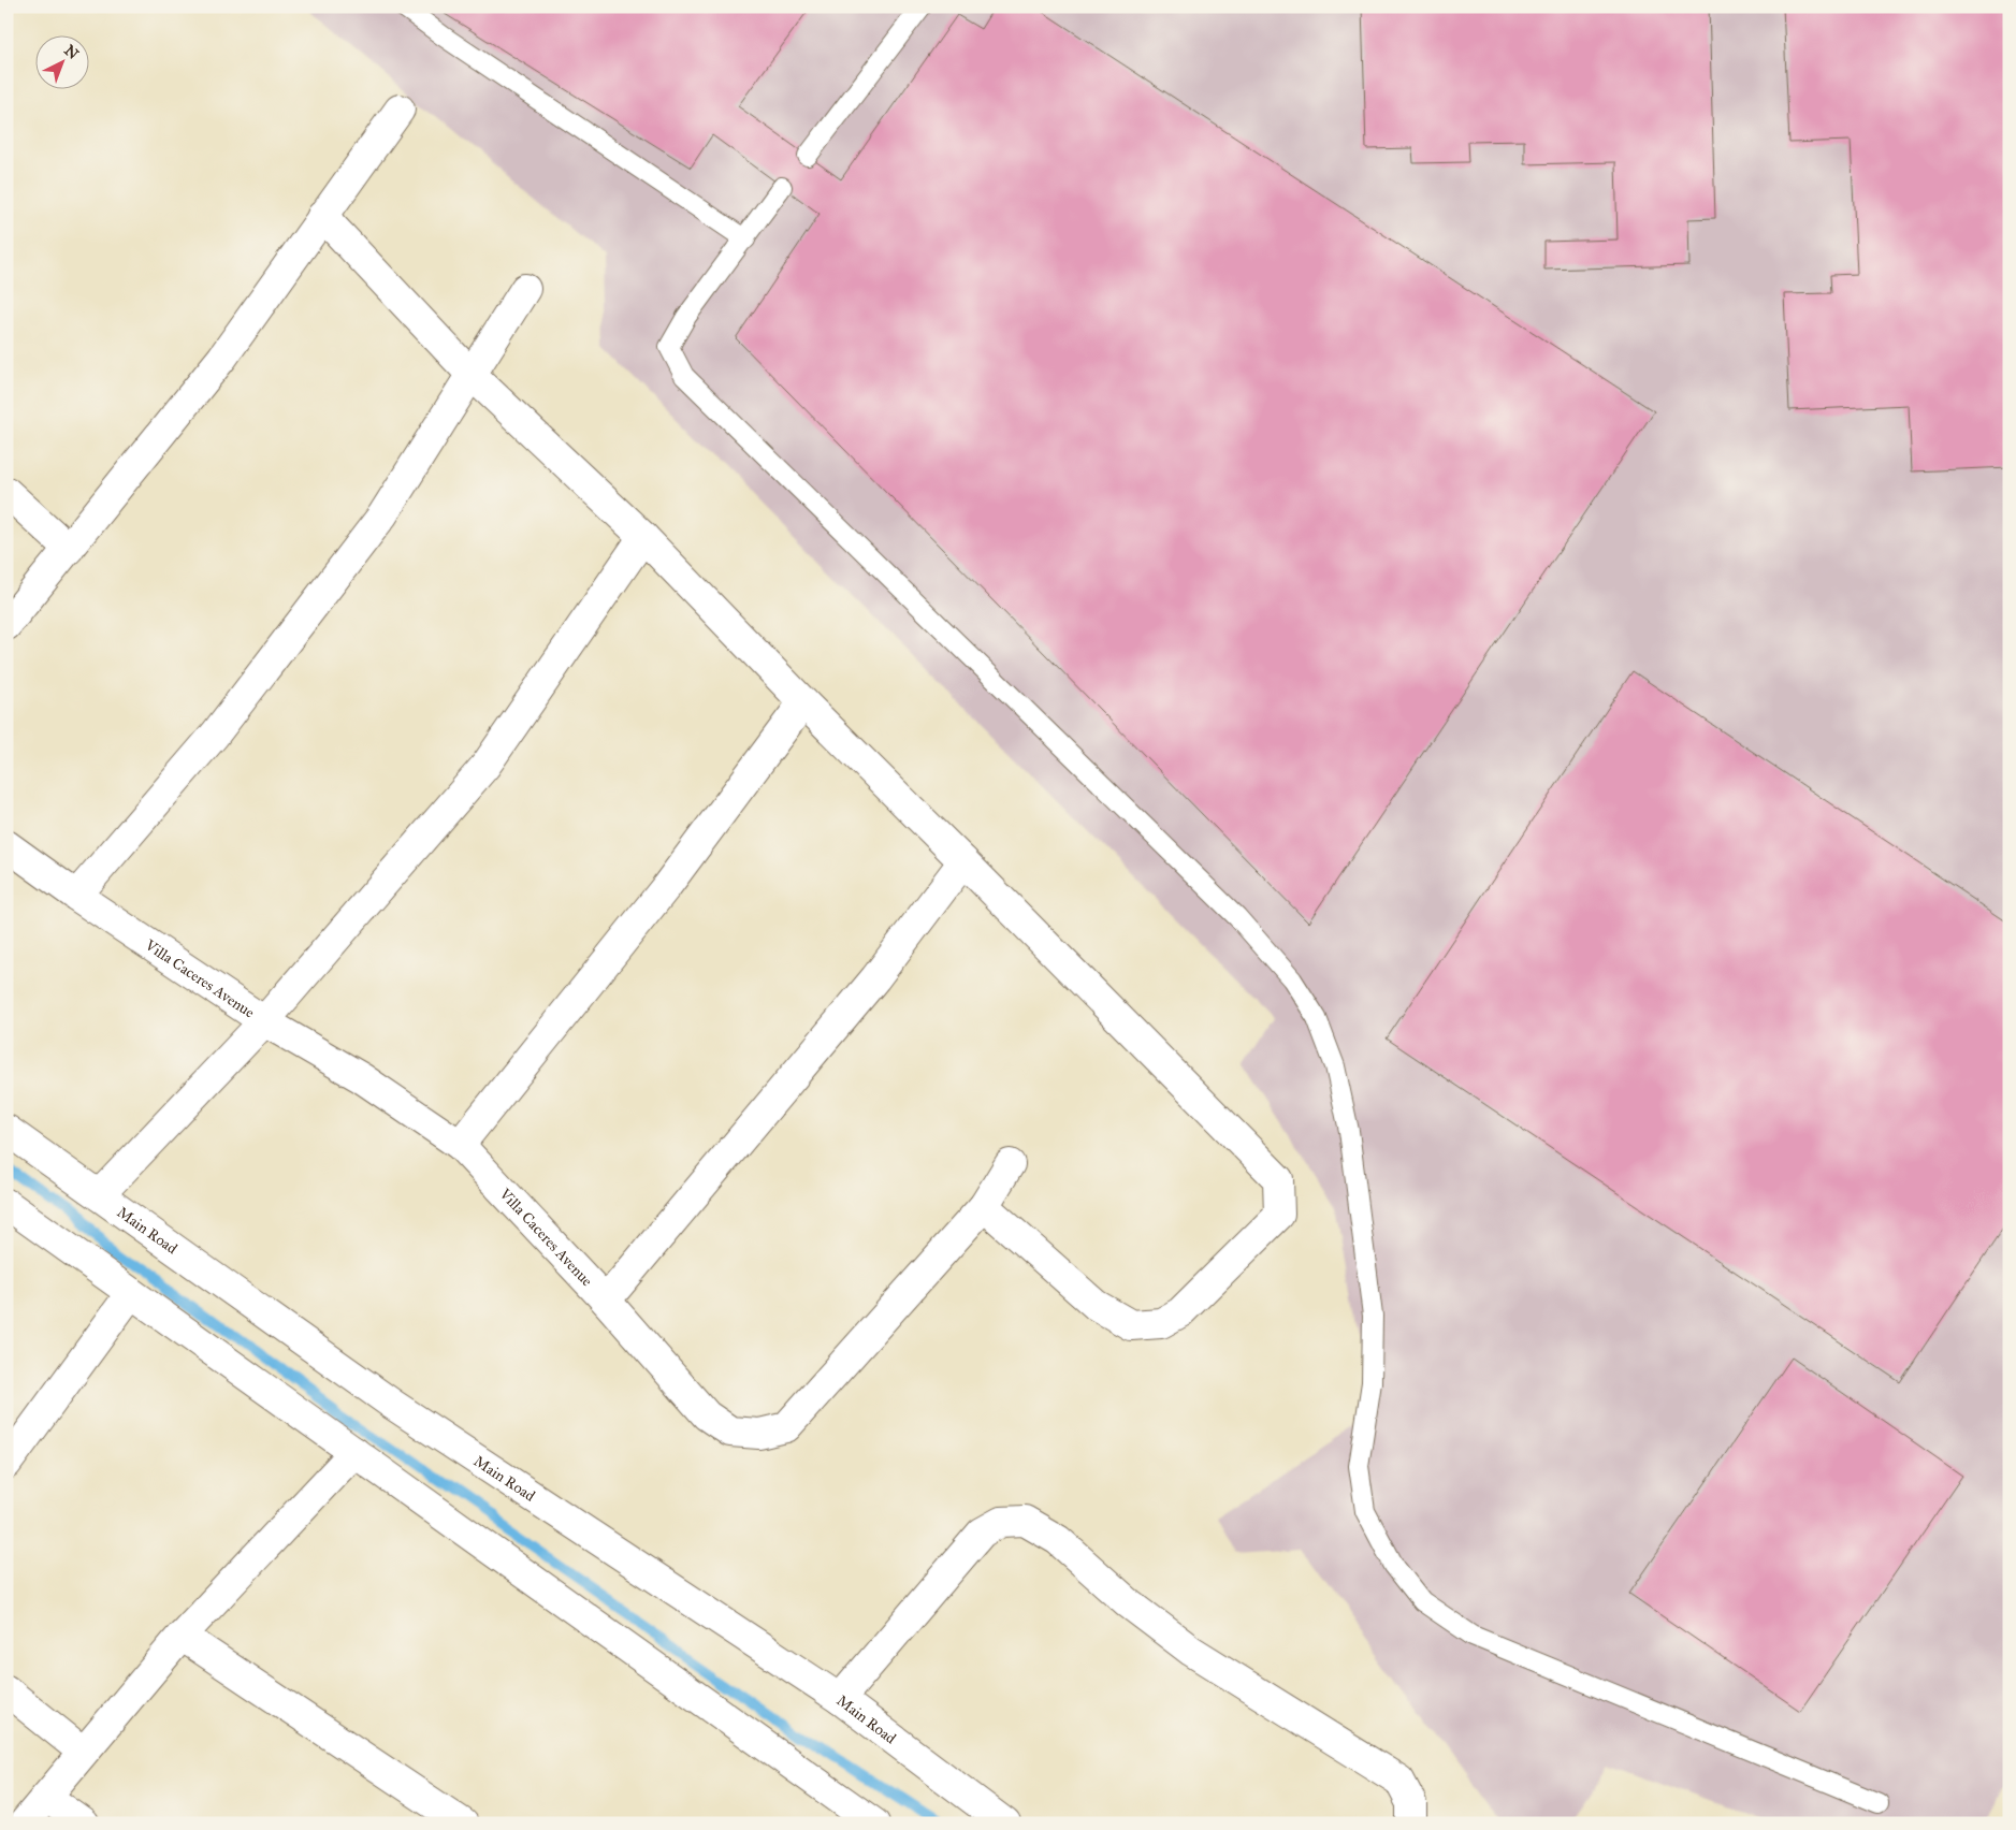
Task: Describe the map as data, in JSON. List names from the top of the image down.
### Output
{
  "streets": {
    "street": ["Villa Caceres Avenue", "Main Road"]
  },
  "north": "top right"
}
